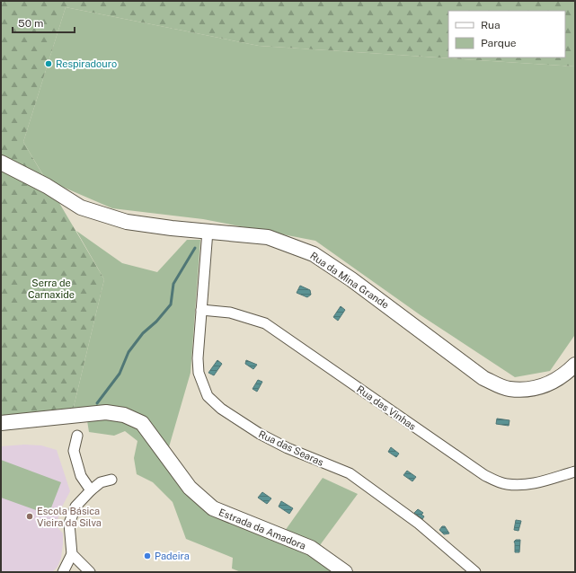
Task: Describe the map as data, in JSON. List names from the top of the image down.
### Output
{
  "streets": {
    "street": [
      "Rua da Mina Grande",
      "Rua das Vinhas",
      "Rua das Searas",
      "Estrada da Amadora"
    ]
  },
  "crossings": [
    ["Rua da Mina Grande", "Rua das Searas"],
    ["Rua das Vinhas", "Rua das Searas"]
  ],
  "parks": ["Serra de Carnaxide"],
  "places": ["Respiradouro", "Escola Básica Vieira da Silva", "Padeira"],
  "legend": ["Rua", "Parque"],
  "scale_bar": "50 m"
}
